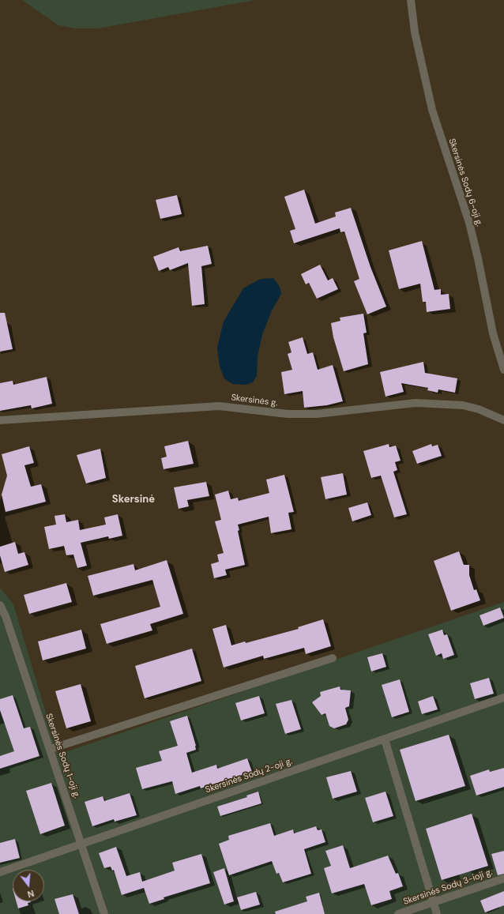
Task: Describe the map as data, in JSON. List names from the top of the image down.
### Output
{
  "streets": {
    "street": [
      "Skersinės Sodų 6-oji g.",
      "Skersinės g.",
      "Skersinės Sodų 1-oji g.",
      "Skersinės Sodų 2-oji g.",
      "Skersinės Sodų 3-ioji g."
    ]
  },
  "crossings": [
    ["Skersinės Sodų 1-oji g.", "Skersinės Sodų 2-oji g."]
  ],
  "districts": ["Skersinė"],
  "north": "bottom"
}
